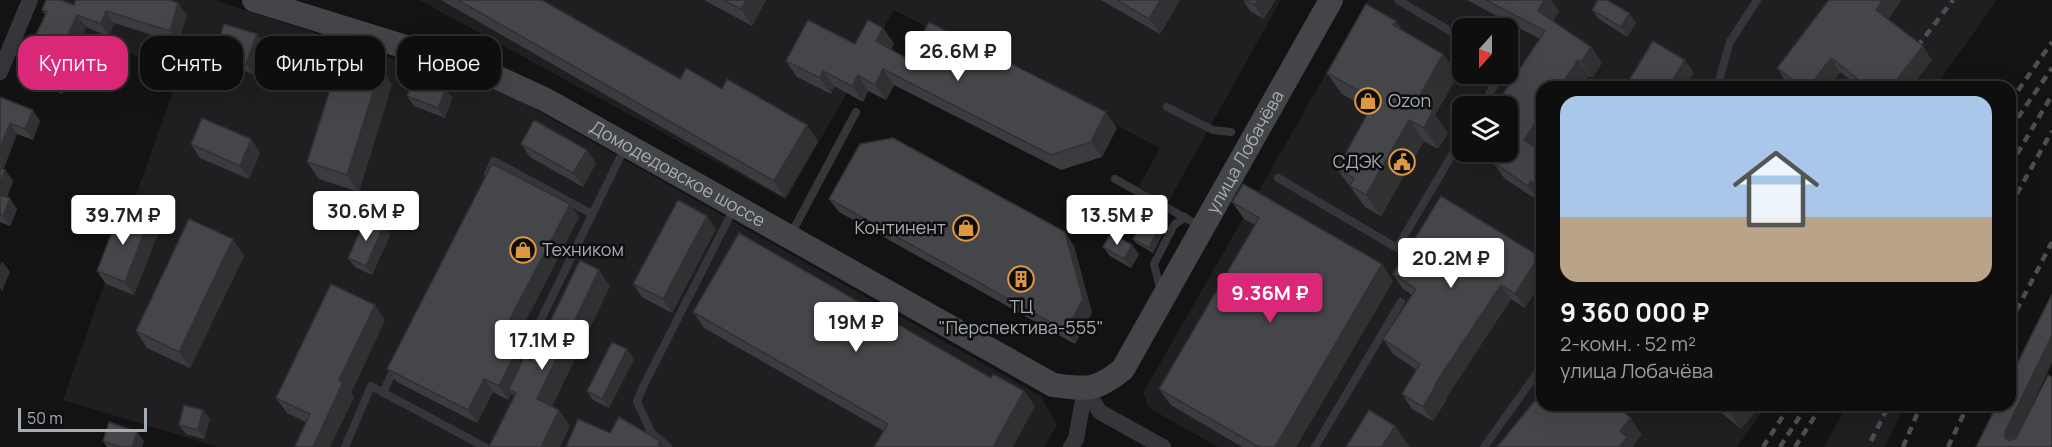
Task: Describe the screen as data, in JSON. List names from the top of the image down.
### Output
{
  "streets": {
    "main road": ["улица Лобачёва", "Домодедовское шоссе"]
  },
  "crossings": [
    ["улица Лобачёва", "Домодедовское шоссе"]
  ],
  "places": {
    "shop": ["Ozon", "Континент", "Техником"],
    "public building": ["СДЭК"],
    "building": ["ТЦ \"Перспектива-555\""]
  },
  "scale_bar": "50 m",
  "north": "bottom",
  "page": {
    "price": [
      "26.6M ₽",
      "30.6M ₽",
      "39.7M ₽",
      "13.5M ₽",
      "20.2M ₽",
      "9.36M ₽",
      "19M ₽",
      "17.1M ₽"
    ],
    "chip": [
      "Купить",
      "Снять",
      "Фильтры",
      "Новое"
    ],
    "list": [
      {
        "name": "9 360 000 ₽",
        "note": "2-комн. · 52 m² · улица Лобачёва"
      }
    ],
    "scale": "50 m"
  }
}
